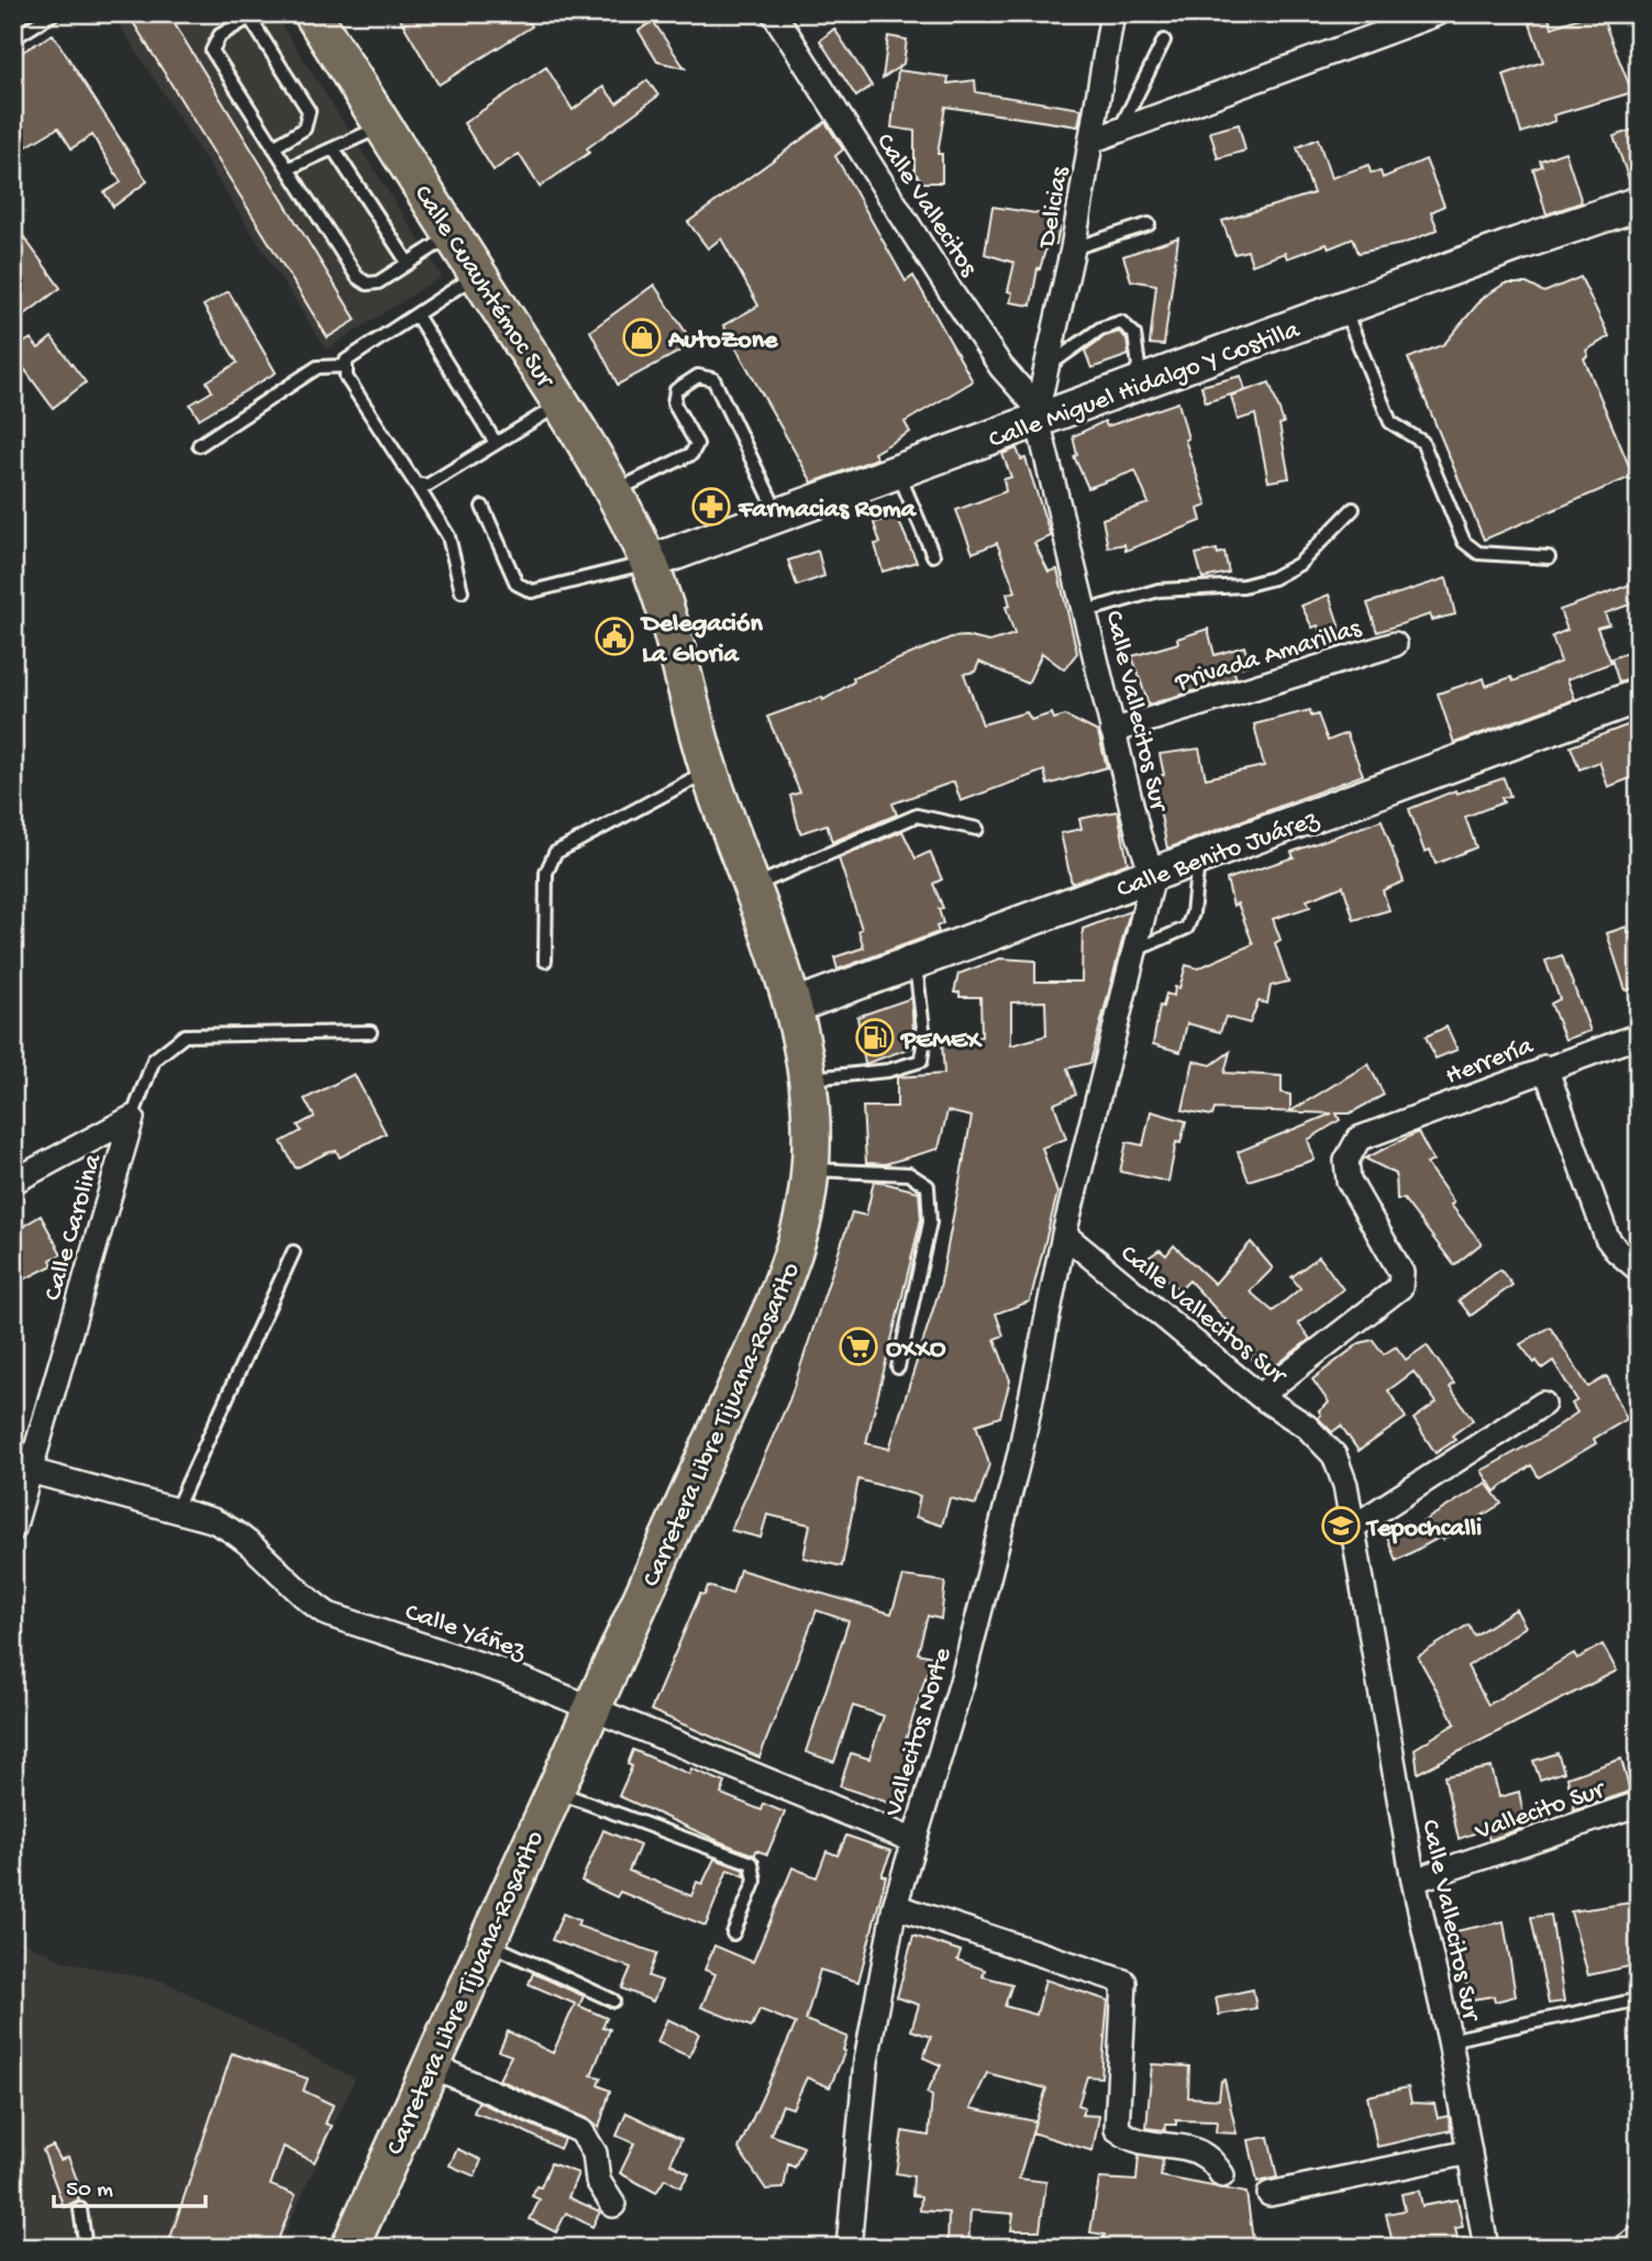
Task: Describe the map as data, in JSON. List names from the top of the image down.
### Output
{
  "streets": {
    "main road": ["Calle Cuauhtémoc Sur", "Carretera Libre Tijuana-Rosarito"],
    "street": [
      "Calle Vallecitos",
      "Delicias",
      "Calle Miguel Hidalgo Y Costilla",
      "Privada Amarillas",
      "Calle Vallecitos Sur",
      "Calle Benito Juárez",
      "Herrería",
      "Calle Carolina",
      "Calle Yáñez",
      "Vallecitos Norte",
      "Vallecito Sur"
    ]
  },
  "crossings": [
    ["Calle Vallecitos", "Delicias"],
    ["Calle Vallecitos", "Calle Miguel Hidalgo Y Costilla"],
    ["Calle Vallecitos", "Calle Vallecitos Sur"],
    ["Delicias", "Calle Miguel Hidalgo Y Costilla"],
    ["Delicias", "Calle Vallecitos Sur"],
    ["Calle Cuauhtémoc Sur", "Calle Miguel Hidalgo Y Costilla"],
    ["Calle Cuauhtémoc Sur", "Carretera Libre Tijuana-Rosarito"],
    ["Calle Miguel Hidalgo Y Costilla", "Calle Vallecitos Sur"],
    ["Calle Miguel Hidalgo Y Costilla", "Carretera Libre Tijuana-Rosarito"],
    ["Privada Amarillas", "Calle Vallecitos Sur"],
    ["Calle Vallecitos Sur", "Calle Benito Juárez"],
    ["Calle Vallecitos Sur", "Herrería"],
    ["Calle Vallecitos Sur", "Vallecitos Norte"],
    ["Calle Vallecitos Sur", "Vallecito Sur"],
    ["Calle Benito Juárez", "Carretera Libre Tijuana-Rosarito"],
    ["Calle Carolina", "Calle Yáñez"],
    ["Carretera Libre Tijuana-Rosarito", "Calle Yáñez"],
    ["Calle Yáñez", "Vallecitos Norte"]
  ],
  "places": {
    "shop": ["AutoZone"],
    "pharmacy": ["Farmacias Roma"],
    "public building": ["Delegación La Gloria"],
    "fuel station": ["PEMEX"],
    "supermarket": ["OXXO"],
    "school or university": ["Tepochcalli"]
  },
  "scale_bar": "50 m"
}
